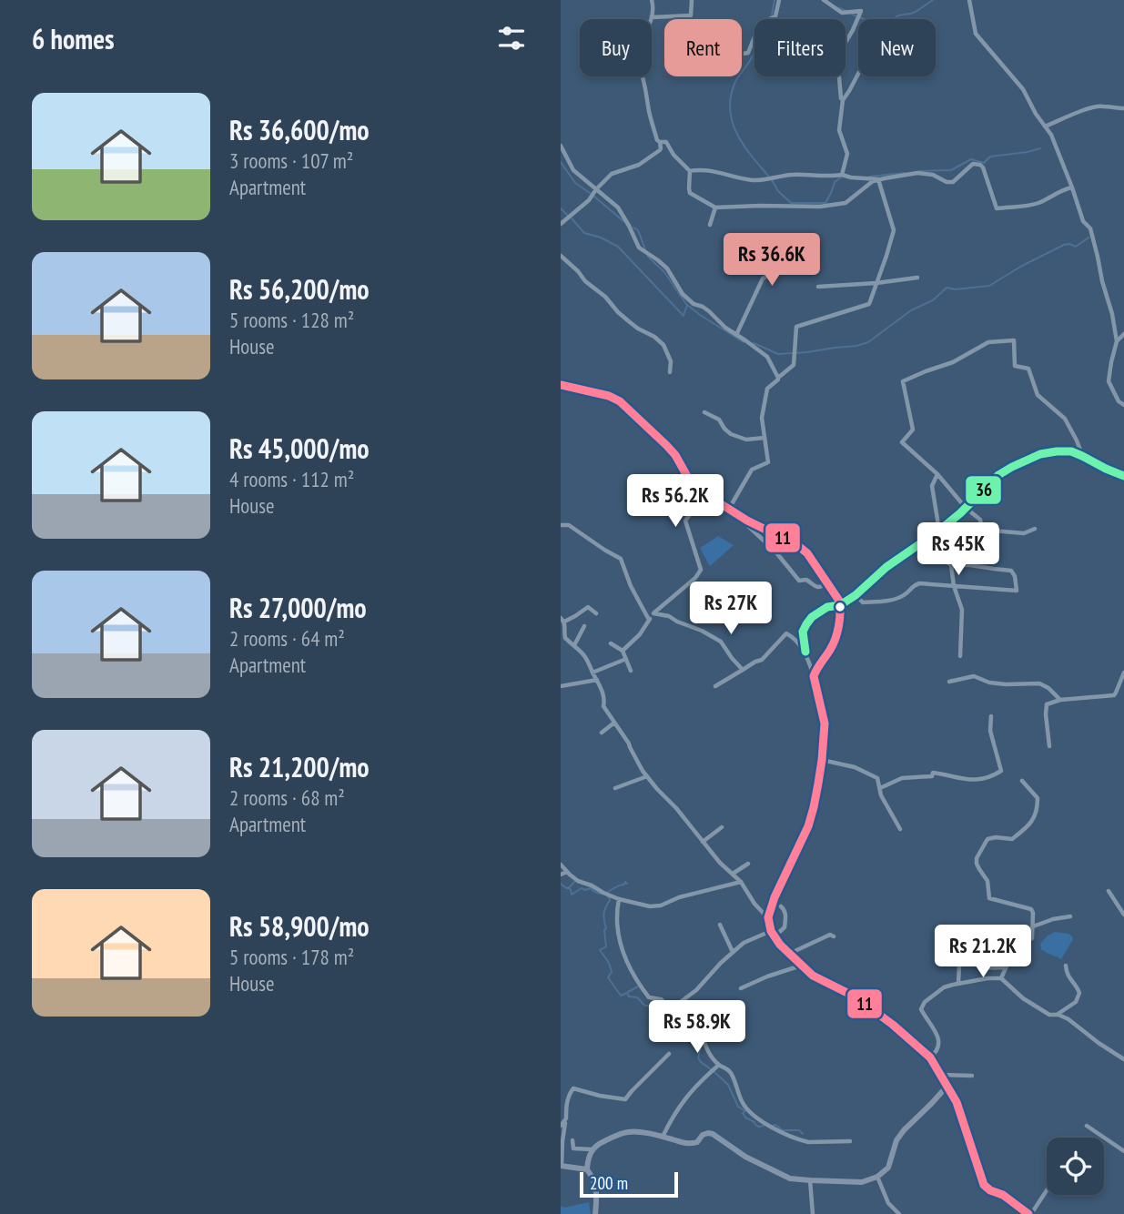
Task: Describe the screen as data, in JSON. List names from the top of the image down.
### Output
{
  "lines": ["transit line 11", "transit line 36"],
  "scale_bar": "200 m",
  "page": {
    "heading": "6 homes",
    "chip": [
      "Buy",
      "Rent",
      "Filters",
      "New"
    ],
    "list": [
      {
        "name": "Rs 36,600/mo",
        "note": "3 rooms · 107 m² · Apartment"
      },
      {
        "name": "Rs 56,200/mo",
        "note": "5 rooms · 128 m² · House"
      },
      {
        "name": "Rs 45,000/mo",
        "note": "4 rooms · 112 m² · House"
      },
      {
        "name": "Rs 27,000/mo",
        "note": "2 rooms · 64 m² · Apartment"
      },
      {
        "name": "Rs 21,200/mo",
        "note": "2 rooms · 68 m² · Apartment"
      },
      {
        "name": "Rs 58,900/mo",
        "note": "5 rooms · 178 m² · House"
      }
    ],
    "price": [
      "Rs 36.6K",
      "Rs 56.2K",
      "Rs 45K",
      "Rs 27K",
      "Rs 21.2K",
      "Rs 58.9K"
    ],
    "scale": "200 m"
  }
}
